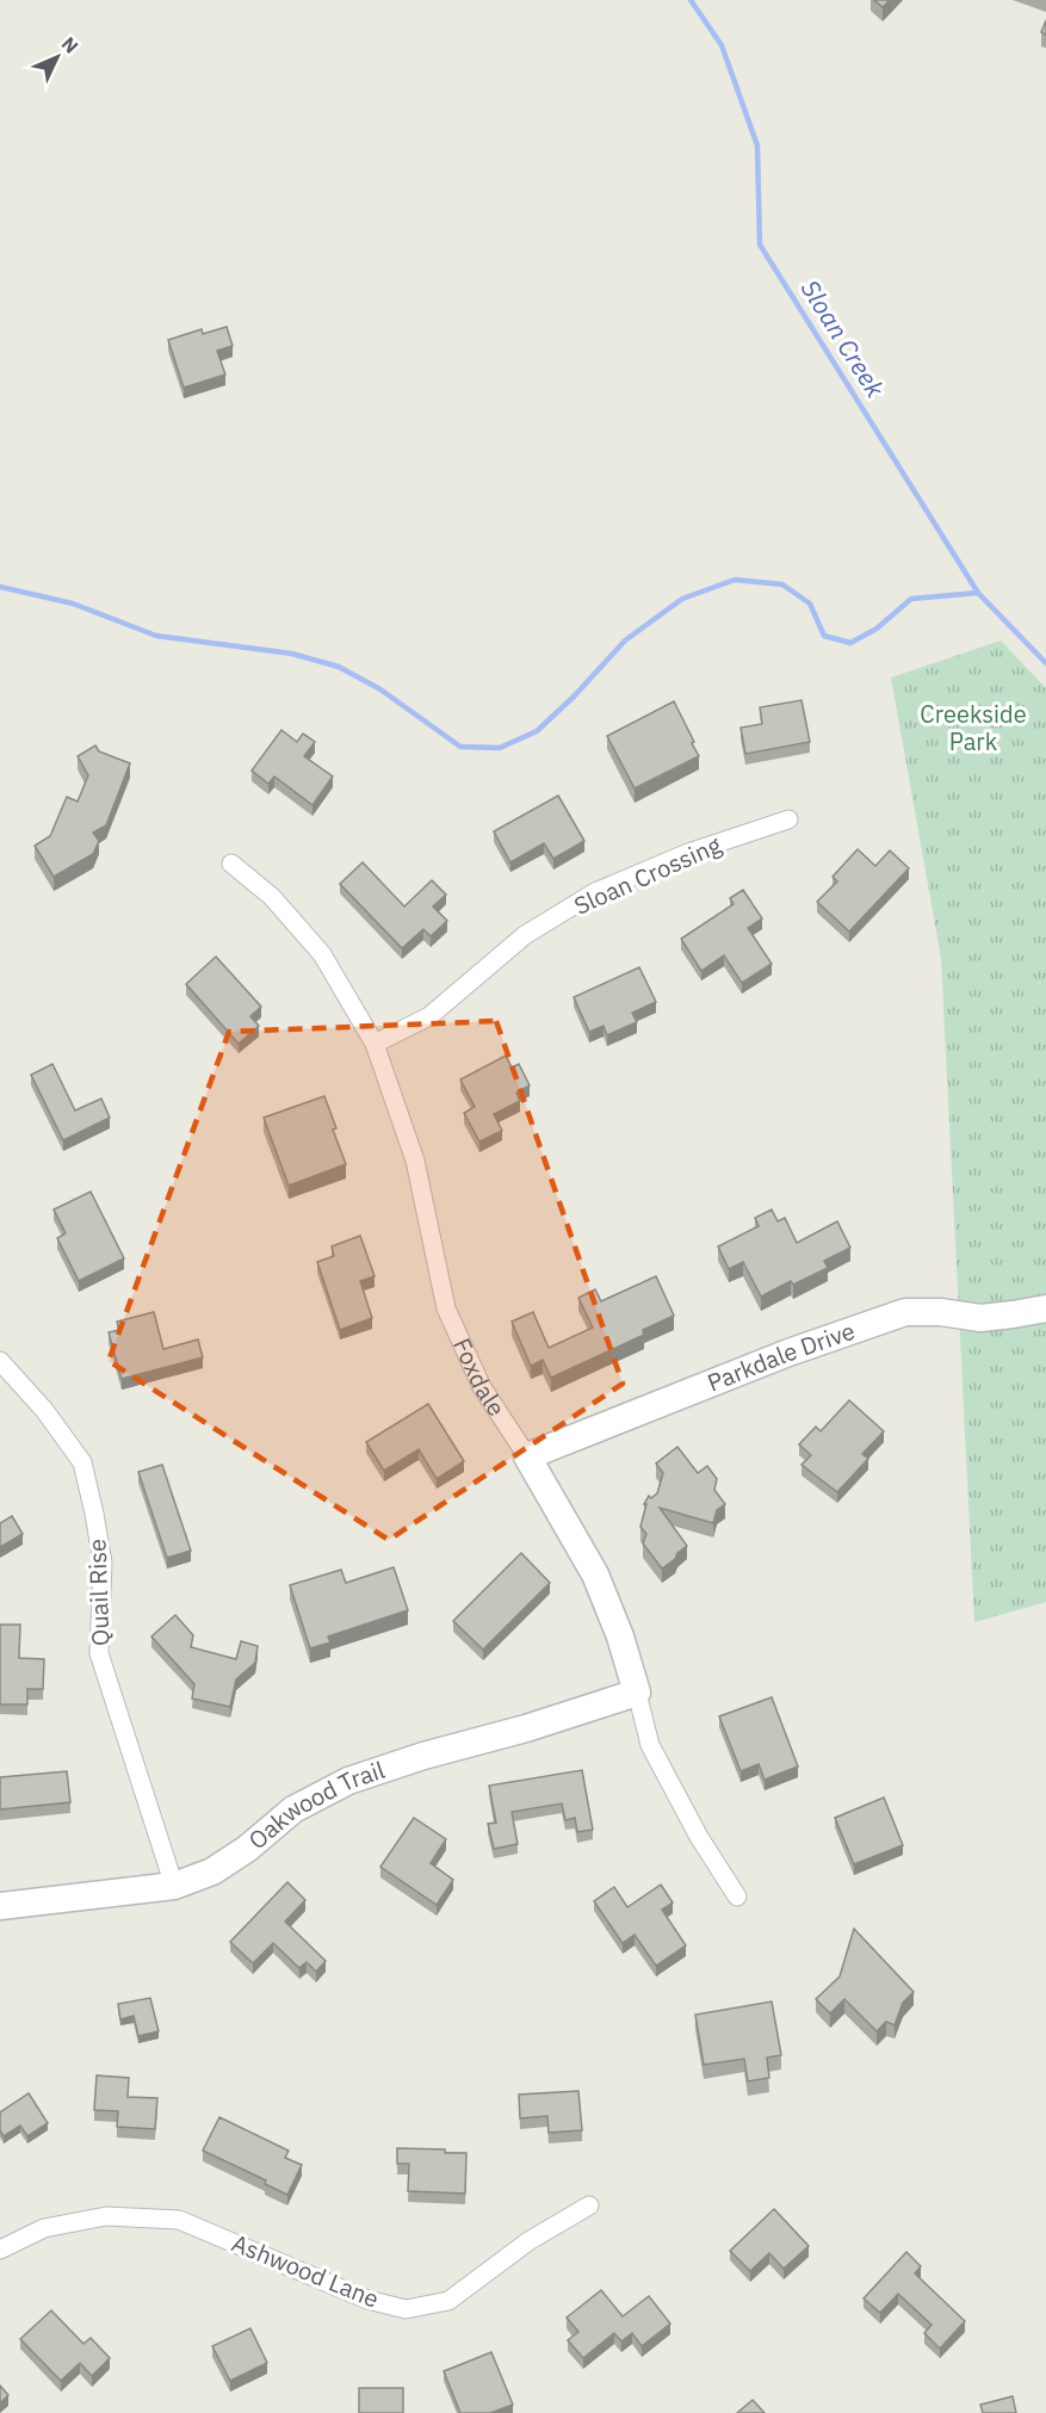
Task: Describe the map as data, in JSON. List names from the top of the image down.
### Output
{
  "streets": {
    "street": [
      "Sloan Crossing",
      "Parkdale Drive",
      "Foxdale",
      "Quail Rise",
      "Oakwood Trail",
      "Ashwood Lane"
    ]
  },
  "crossings": [
    ["Sloan Crossing", "Foxdale"],
    ["Parkdale Drive", "Foxdale"],
    ["Foxdale", "Oakwood Trail"],
    ["Quail Rise", "Oakwood Trail"]
  ],
  "water": ["Sloan Creek"],
  "parks": ["Creekside Park"],
  "north": "top right"
}
